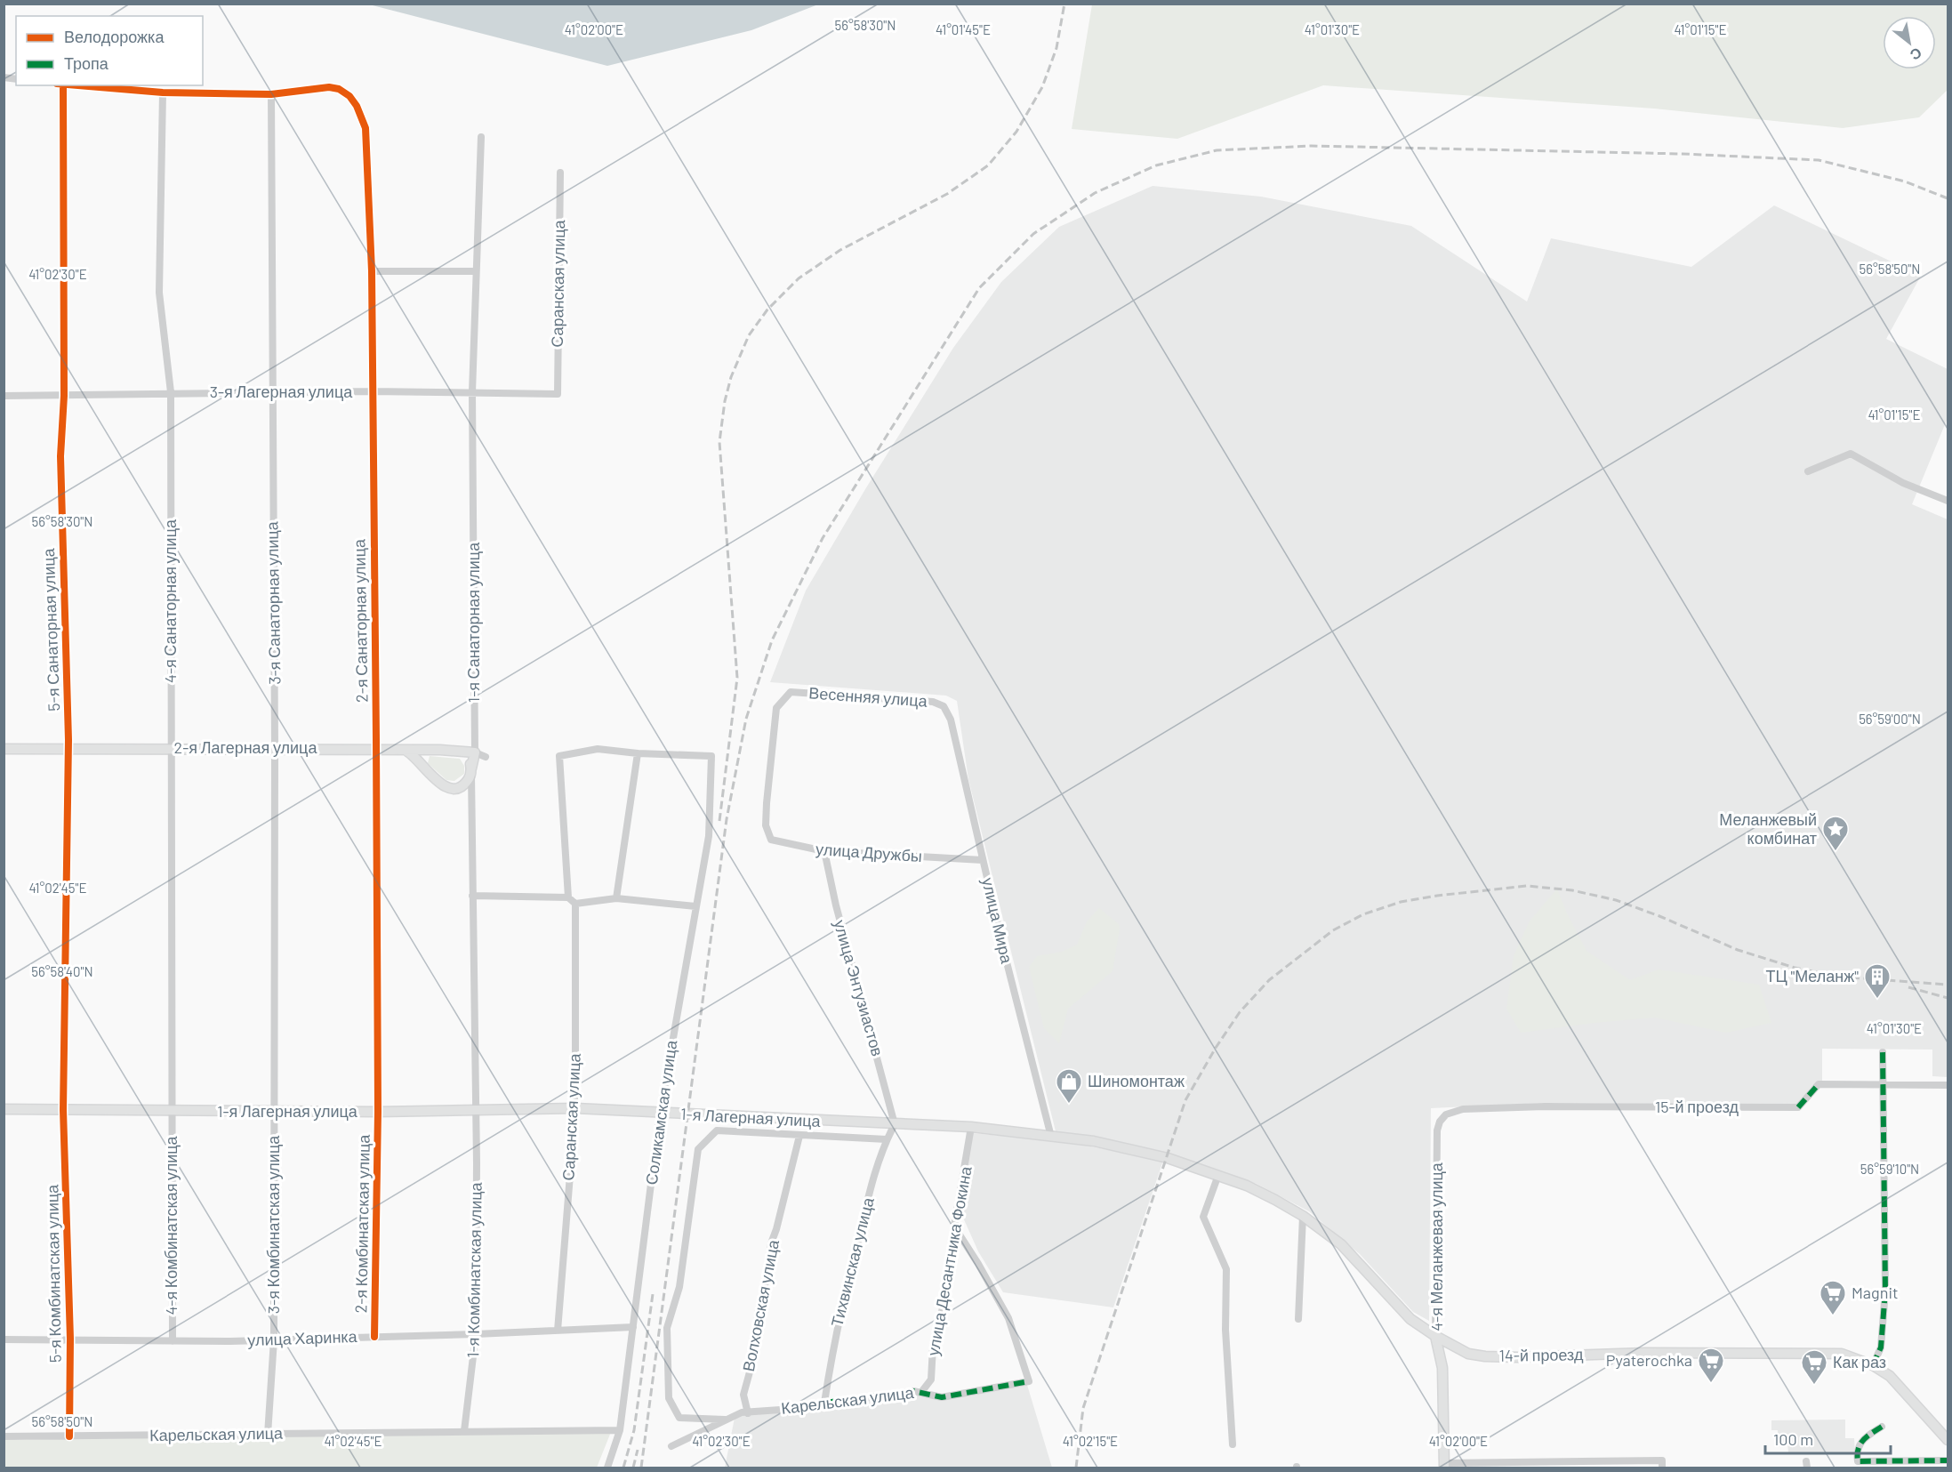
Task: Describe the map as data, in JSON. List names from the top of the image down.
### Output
{
  "streets": {
    "main road": [
      "1-я Санаторная улица",
      "2-я Лагерная улица",
      "1-я Лагерная улица",
      "4-я Меланжевая улица",
      "14-й проезд"
    ],
    "street": [
      "Саранская улица",
      "3-я Лагерная улица",
      "4-я Санаторная улица",
      "3-я Санаторная улица",
      "2-я Санаторная улица",
      "5-я Санаторная улица",
      "Весенняя улица",
      "улица Дружбы",
      "улица Мира",
      "улица Энтузиастов",
      "15-й проезд",
      "Соликамская улица",
      "2-я Комбинатская улица",
      "3-я Комбинатская улица",
      "4-я Комбинатская улица",
      "улица Десантника Фокина",
      "Тихвинская улица",
      "1-я Комбинатская улица",
      "5-я Комбинатская улица",
      "Волховская улица",
      "улица Харинка",
      "Карельская улица"
    ]
  },
  "crossings": [
    ["Саранская улица", "3-я Лагерная улица"],
    ["Саранская улица", "1-я Лагерная улица"],
    ["Саранская улица", "улица Харинка"],
    ["3-я Лагерная улица", "4-я Санаторная улица"],
    ["3-я Лагерная улица", "3-я Санаторная улица"],
    ["3-я Лагерная улица", "2-я Санаторная улица"],
    ["3-я Лагерная улица", "1-я Санаторная улица"],
    ["3-я Лагерная улица", "5-я Санаторная улица"],
    ["4-я Санаторная улица", "2-я Лагерная улица"],
    ["4-я Санаторная улица", "1-я Лагерная улица"],
    ["4-я Санаторная улица", "4-я Комбинатская улица"],
    ["3-я Санаторная улица", "2-я Санаторная улица"],
    ["3-я Санаторная улица", "2-я Лагерная улица"],
    ["3-я Санаторная улица", "1-я Лагерная улица"],
    ["3-я Санаторная улица", "3-я Комбинатская улица"],
    ["2-я Санаторная улица", "2-я Лагерная улица"],
    ["2-я Санаторная улица", "1-я Лагерная улица"],
    ["2-я Санаторная улица", "2-я Комбинатская улица"],
    ["1-я Санаторная улица", "2-я Лагерная улица"],
    ["1-я Санаторная улица", "1-я Лагерная улица"],
    ["1-я Санаторная улица", "1-я Комбинатская улица"],
    ["5-я Санаторная улица", "2-я Лагерная улица"],
    ["5-я Санаторная улица", "1-я Лагерная улица"],
    ["5-я Санаторная улица", "5-я Комбинатская улица"],
    ["Весенняя улица", "улица Дружбы"],
    ["Весенняя улица", "улица Мира"],
    ["улица Дружбы", "улица Мира"],
    ["улица Дружбы", "улица Энтузиастов"],
    ["улица Мира", "1-я Лагерная улица"],
    ["улица Энтузиастов", "1-я Лагерная улица"],
    ["улица Энтузиастов", "Тихвинская улица"],
    ["15-й проезд", "4-я Меланжевая улица"],
    ["1-я Лагерная улица", "Соликамская улица"],
    ["1-я Лагерная улица", "2-я Комбинатская улица"],
    ["1-я Лагерная улица", "3-я Комбинатская улица"],
    ["1-я Лагерная улица", "4-я Комбинатская улица"],
    ["1-я Лагерная улица", "4-я Меланжевая улица"],
    ["1-я Лагерная улица", "улица Десантника Фокина"],
    ["1-я Лагерная улица", "Тихвинская улица"],
    ["1-я Лагерная улица", "1-я Комбинатская улица"],
    ["1-я Лагерная улица", "5-я Комбинатская улица"],
    ["1-я Лагерная улица", "14-й проезд"],
    ["Соликамская улица", "улица Харинка"],
    ["Соликамская улица", "Карельская улица"],
    ["2-я Комбинатская улица", "улица Харинка"],
    ["3-я Комбинатская улица", "улица Харинка"],
    ["3-я Комбинатская улица", "Карельская улица"],
    ["4-я Комбинатская улица", "улица Харинка"],
    ["4-я Меланжевая улица", "14-й проезд"],
    ["улица Десантника Фокина", "Карельская улица"],
    ["Тихвинская улица", "Карельская улица"],
    ["1-я Комбинатская улица", "улица Харинка"],
    ["1-я Комбинатская улица", "Карельская улица"],
    ["5-я Комбинатская улица", "улица Харинка"],
    ["5-я Комбинатская улица", "Карельская улица"],
    ["Волховская улица", "Карельская улица"]
  ],
  "places": {
    "place": ["Меланжевый комбинат"],
    "building": ["ТЦ \"Меланж\""],
    "shop": ["Шиномонтаж"],
    "supermarket": ["Magnit", "Pyaterochka", "Как раз"]
  },
  "legend": ["Велодорожка", "Тропа"],
  "scale_bar": "100 m",
  "north": "bottom right",
  "coordinates": [
    "56°58'30\"N",
    "41°01'45\"E",
    "41°01'30\"E",
    "41°02'00\"E",
    "41°01'15\"E",
    "56°58'50\"N",
    "41°02'30\"E",
    "56°59'00\"N",
    "41°02'45\"E",
    "56°58'40\"N",
    "56°59'10\"N",
    "41°02'15\"E"
  ]
}
